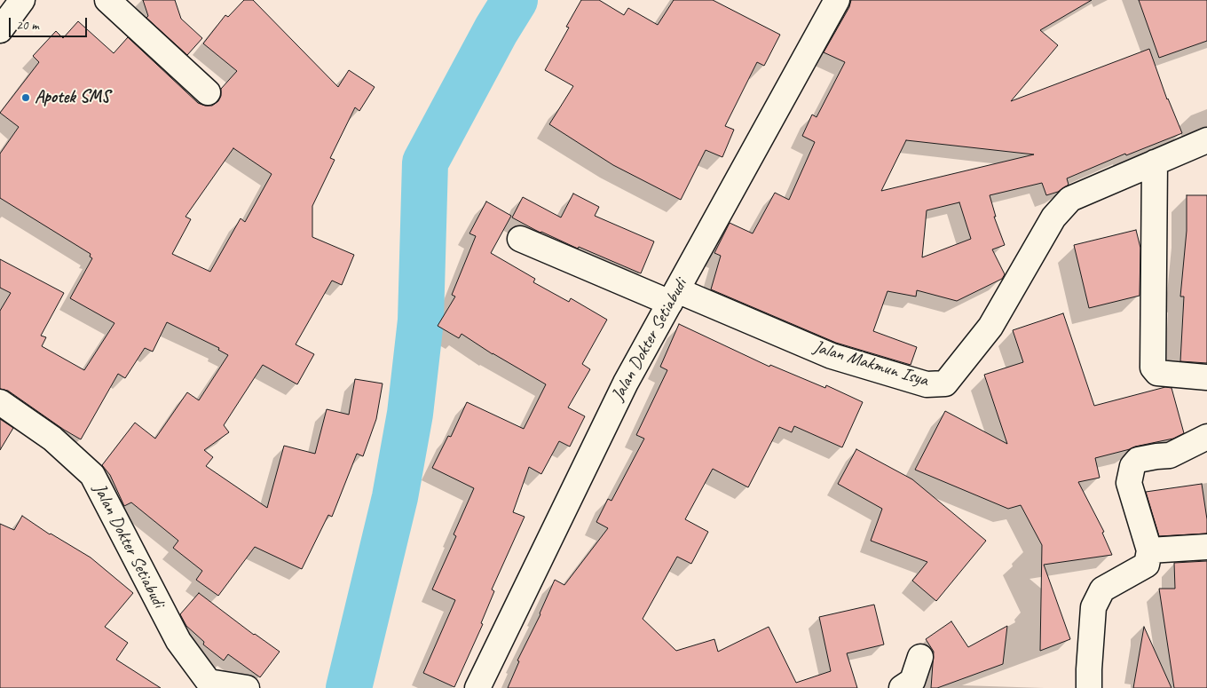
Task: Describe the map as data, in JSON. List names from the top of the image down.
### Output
{
  "streets": {
    "street": ["Jalan Dokter Setiabudi", "Jalan Makmun Isya"]
  },
  "crossings": [
    ["Jalan Dokter Setiabudi", "Jalan Makmun Isya"]
  ],
  "places": ["Apotek SMS"],
  "scale_bar": "20 m"
}
